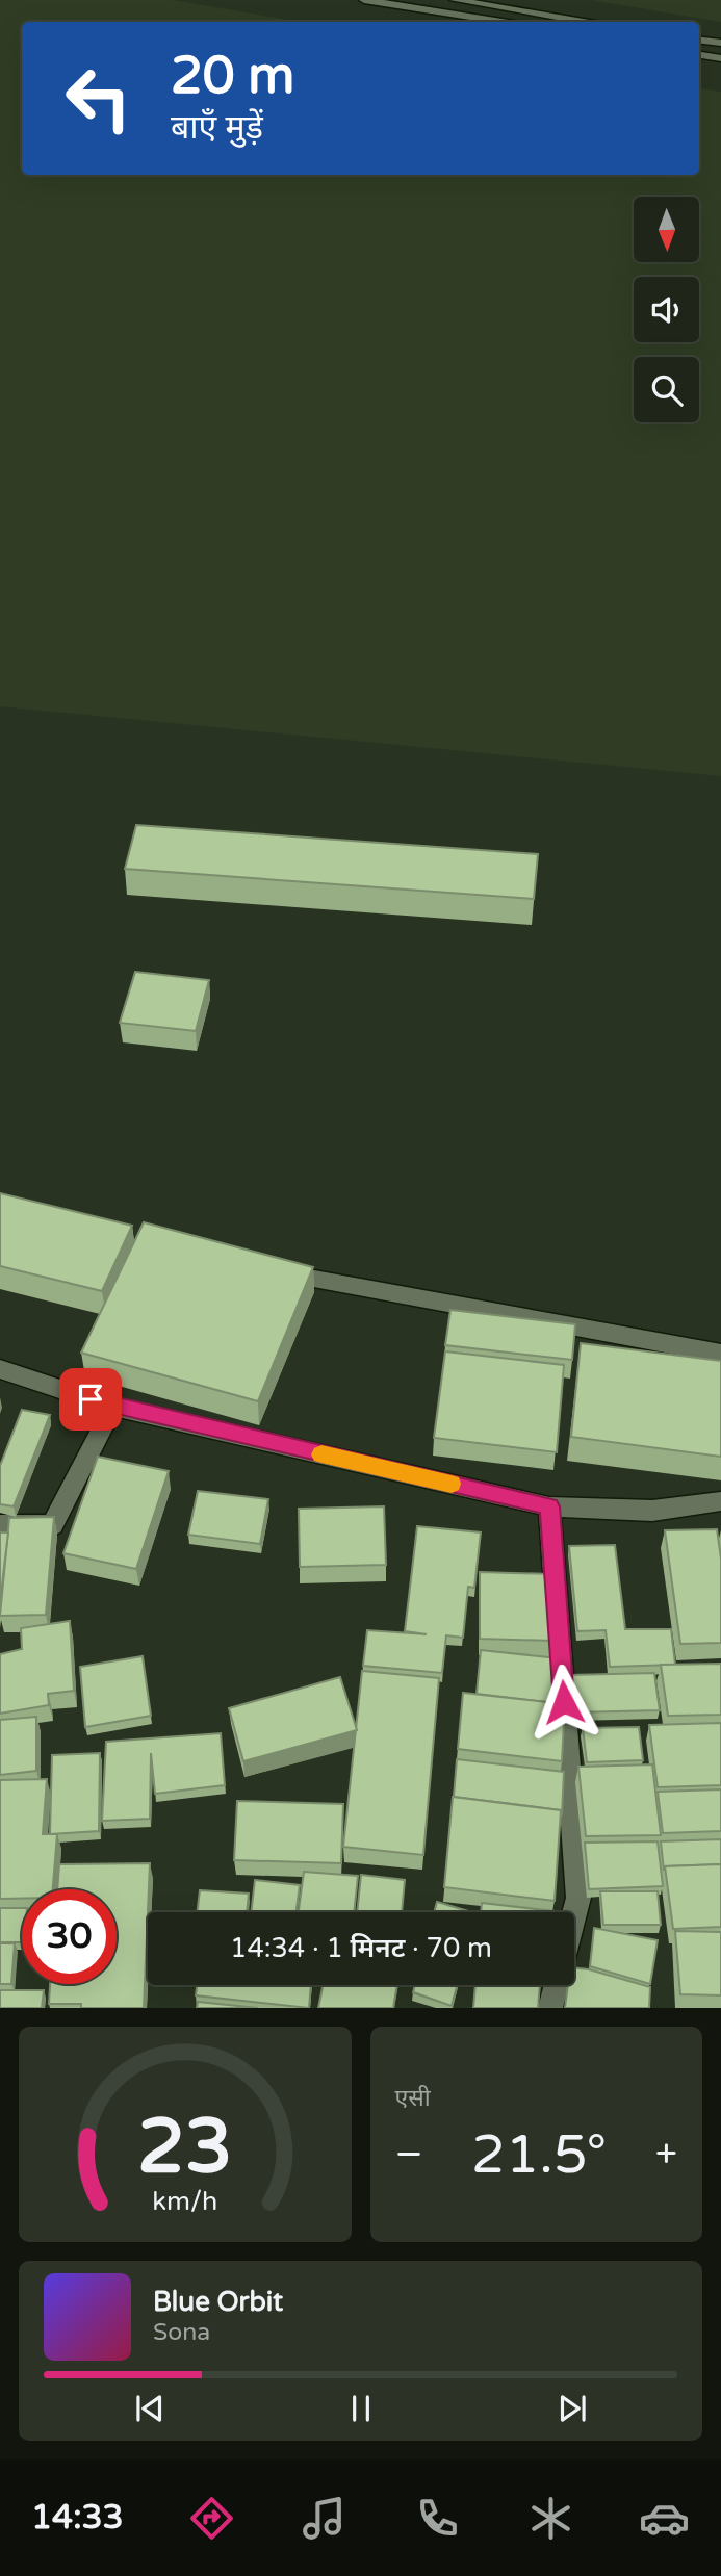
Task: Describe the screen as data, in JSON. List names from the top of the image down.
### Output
{
  "north": "bottom",
  "page": {
    "turn": ["20 m", "बाएँ मुड़ें"],
    "limit": "30",
    "trip": "14:34 · 1 मिनट · 70 m",
    "tile": "एसी",
    "heat": ["−", "21.5°", "+"],
    "song": ["Blue Orbit", "Sona"],
    "tabs": "14:33",
    "gauge": ["23", "km/h"]
  }
}
